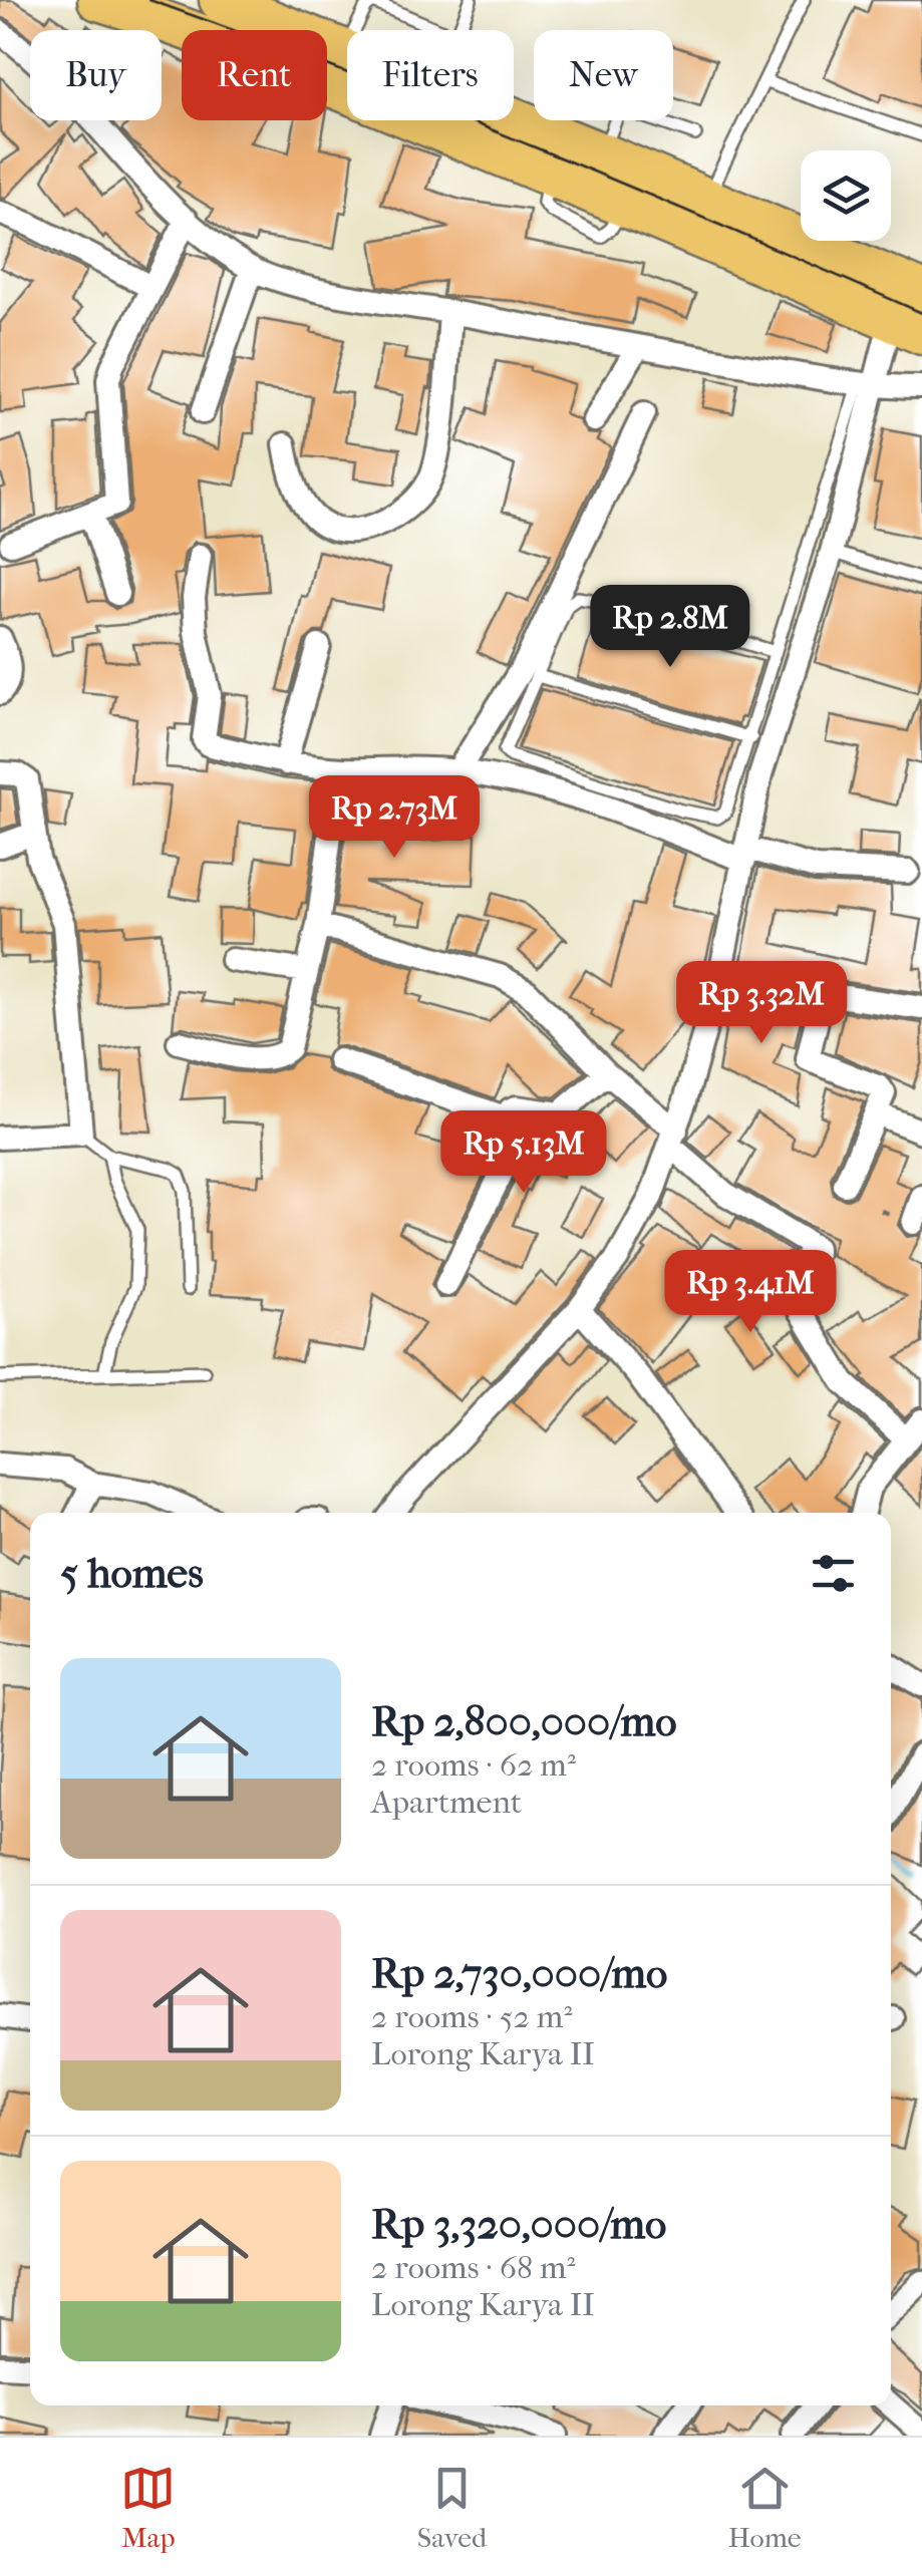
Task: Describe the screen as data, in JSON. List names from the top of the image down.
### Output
{
  "page": {
    "chip": [
      "Buy",
      "Rent",
      "Filters",
      "New"
    ],
    "price": [
      "Rp 2.8M",
      "Rp 2.73M",
      "Rp 3.32M",
      "Rp 5.13M",
      "Rp 3.41M"
    ],
    "heading": "5 homes",
    "list": [
      {
        "name": "Rp 2,800,000/mo",
        "note": "2 rooms · 62 m² · Apartment"
      },
      {
        "name": "Rp 2,730,000/mo",
        "note": "2 rooms · 52 m² · Lorong Karya II"
      },
      {
        "name": "Rp 3,320,000/mo",
        "note": "2 rooms · 68 m² · Lorong Karya II"
      }
    ],
    "tabs": ["Map", "Saved", "Home"]
  }
}
